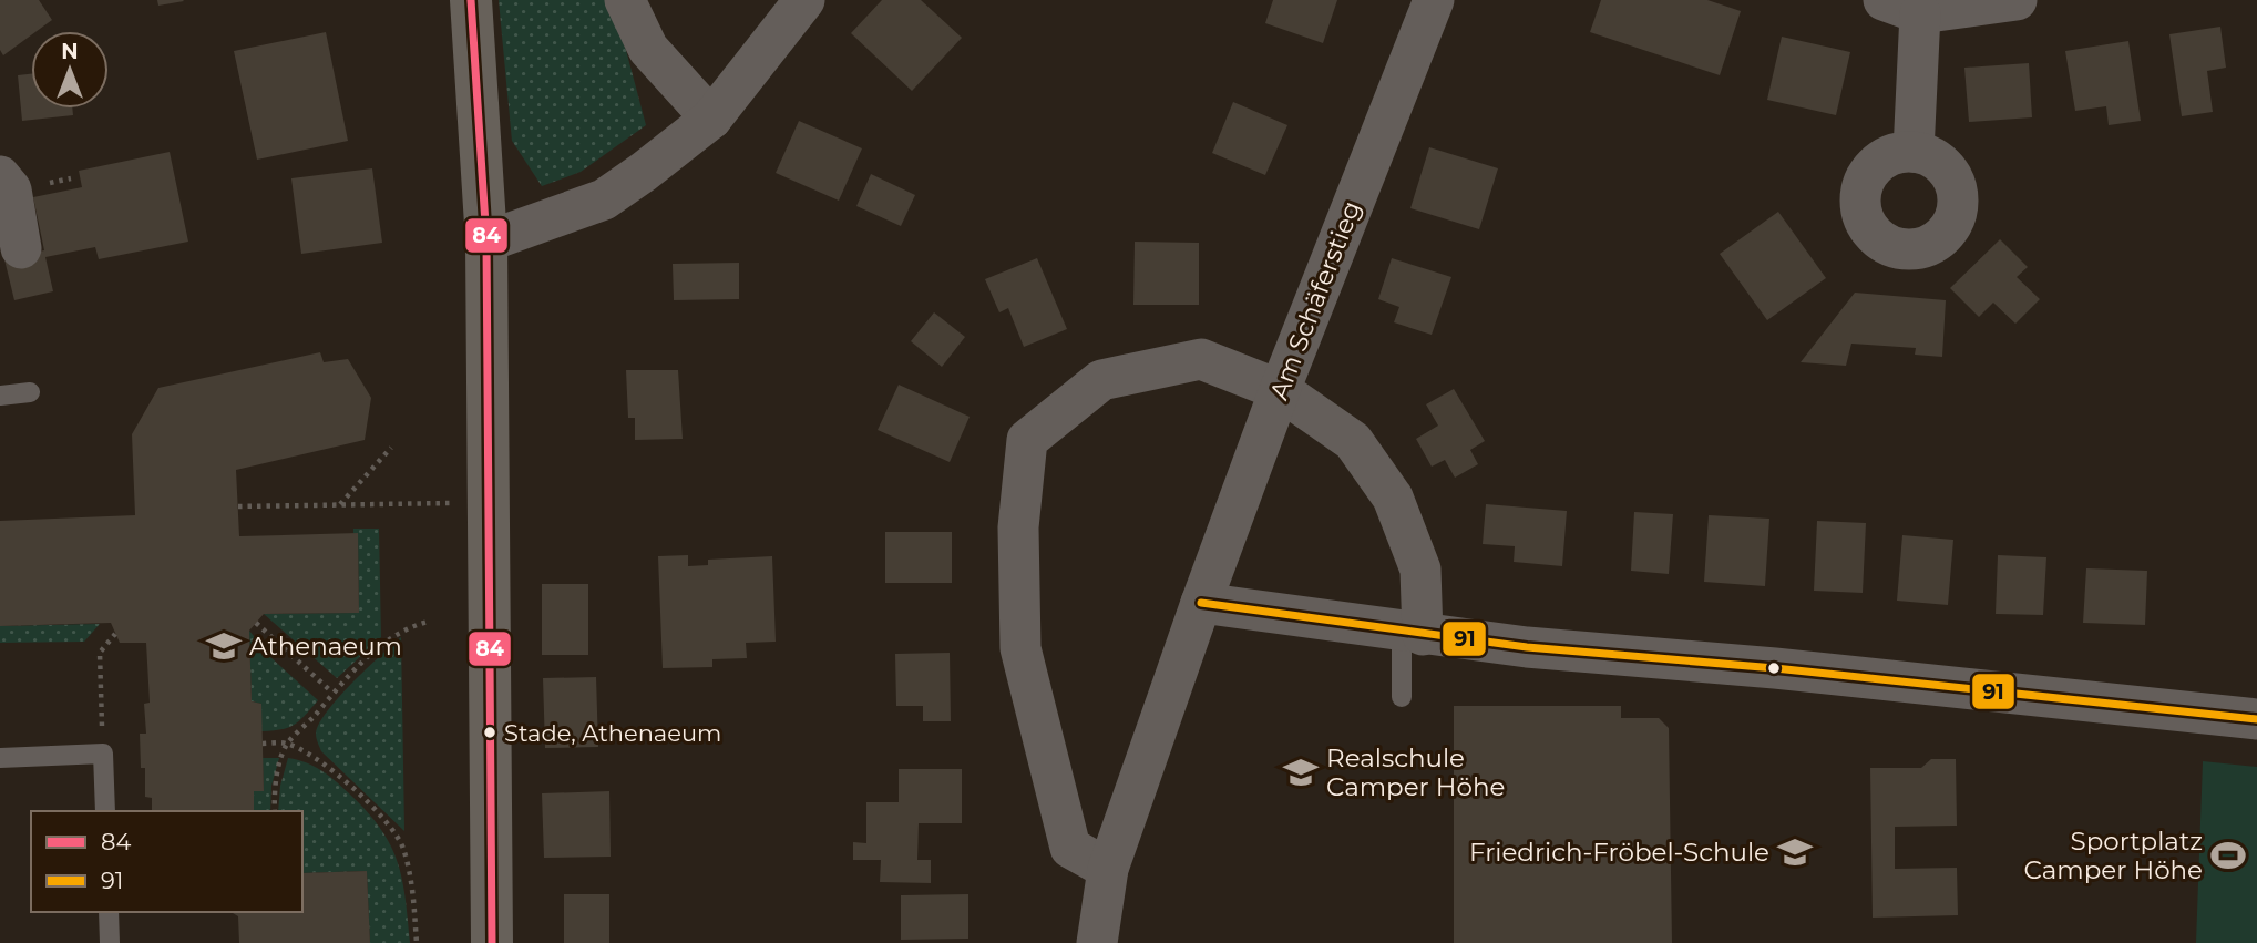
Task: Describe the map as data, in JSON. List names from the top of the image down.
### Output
{
  "streets": {
    "street": ["Am Schäferstieg"]
  },
  "places": {
    "school or university": ["Athenaeum", "Realschule Camper Höhe", "Friedrich-Fröbel-Schule"],
    "other": ["Stade, Athenaeum"],
    "sports": ["Sportplatz Camper Höhe"]
  },
  "lines": ["transit line 84", "transit line 91"],
  "legend": ["84", "91"],
  "north": "top"
}
